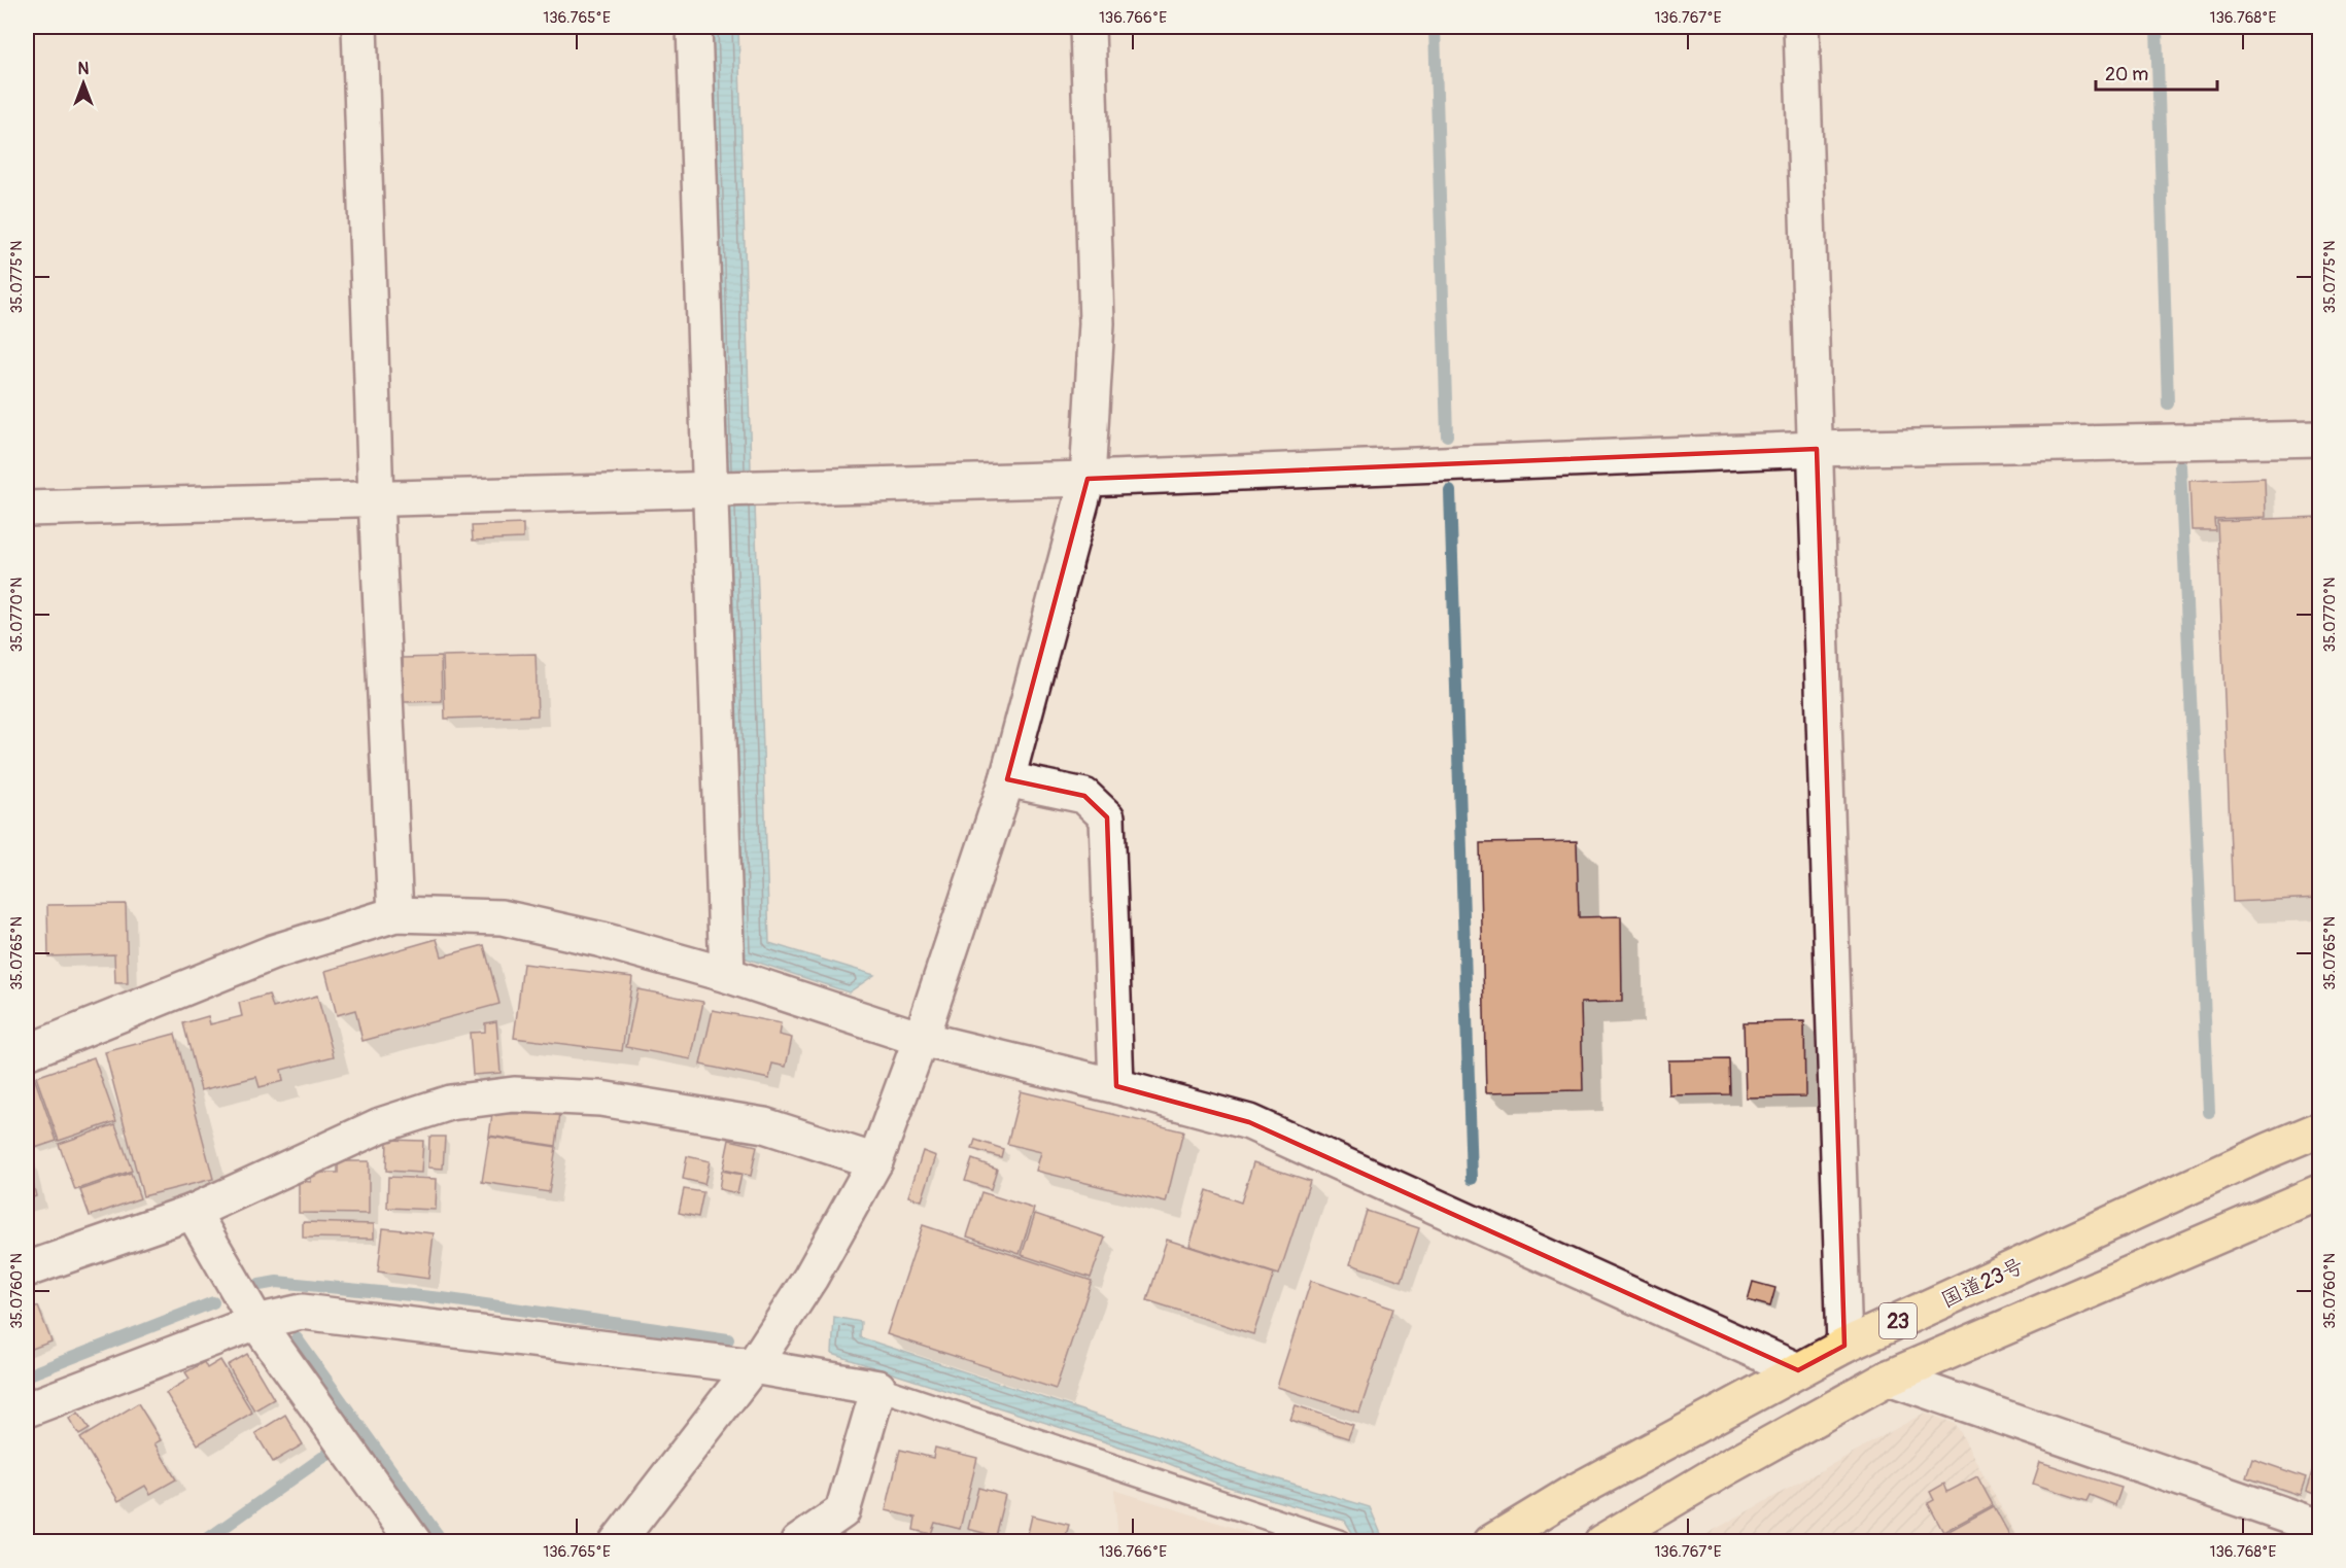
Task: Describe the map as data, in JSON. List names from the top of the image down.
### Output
{
  "streets": {
    "highway": ["国道23号", "23"]
  },
  "scale_bar": "20 m",
  "north": "top",
  "coordinates": [
    "136.765°E",
    "136.766°E",
    "136.767°E",
    "136.768°E",
    "35.0775°N",
    "35.0770°N",
    "35.0765°N",
    "35.0760°N"
  ]
}
